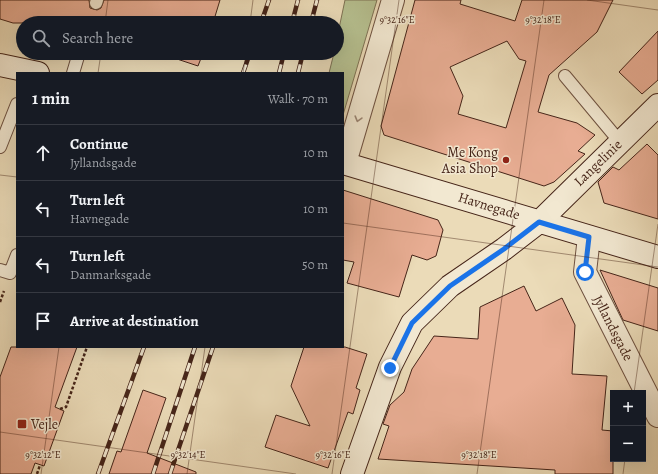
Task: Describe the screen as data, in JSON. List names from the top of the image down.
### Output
{
  "streets": {
    "street": ["Langelinie", "Havnegade", "Jyllandsgade"]
  },
  "crossings": [
    ["Langelinie", "Havnegade"],
    ["Havnegade", "Jyllandsgade"]
  ],
  "places": {
    "other": ["Me Kong Asia Shop"],
    "transit": ["Vejle"]
  },
  "page": {
    "search": "Search here",
    "heading": ["1 min", "Walk · 70 m"],
    "list": [
      ["Continue", "Jyllandsgade", "10 m"],
      ["Turn left", "Havnegade", "10 m"],
      ["Turn left", "Danmarksgade", "50 m"],
      "Arrive at destination"
    ],
    "map_buttons": ["+", "−"]
  },
  "coordinates": [
    "9°32'16\"E",
    "9°32'18\"E",
    "9°32'12\"E",
    "9°32'14\"E"
  ]
}
